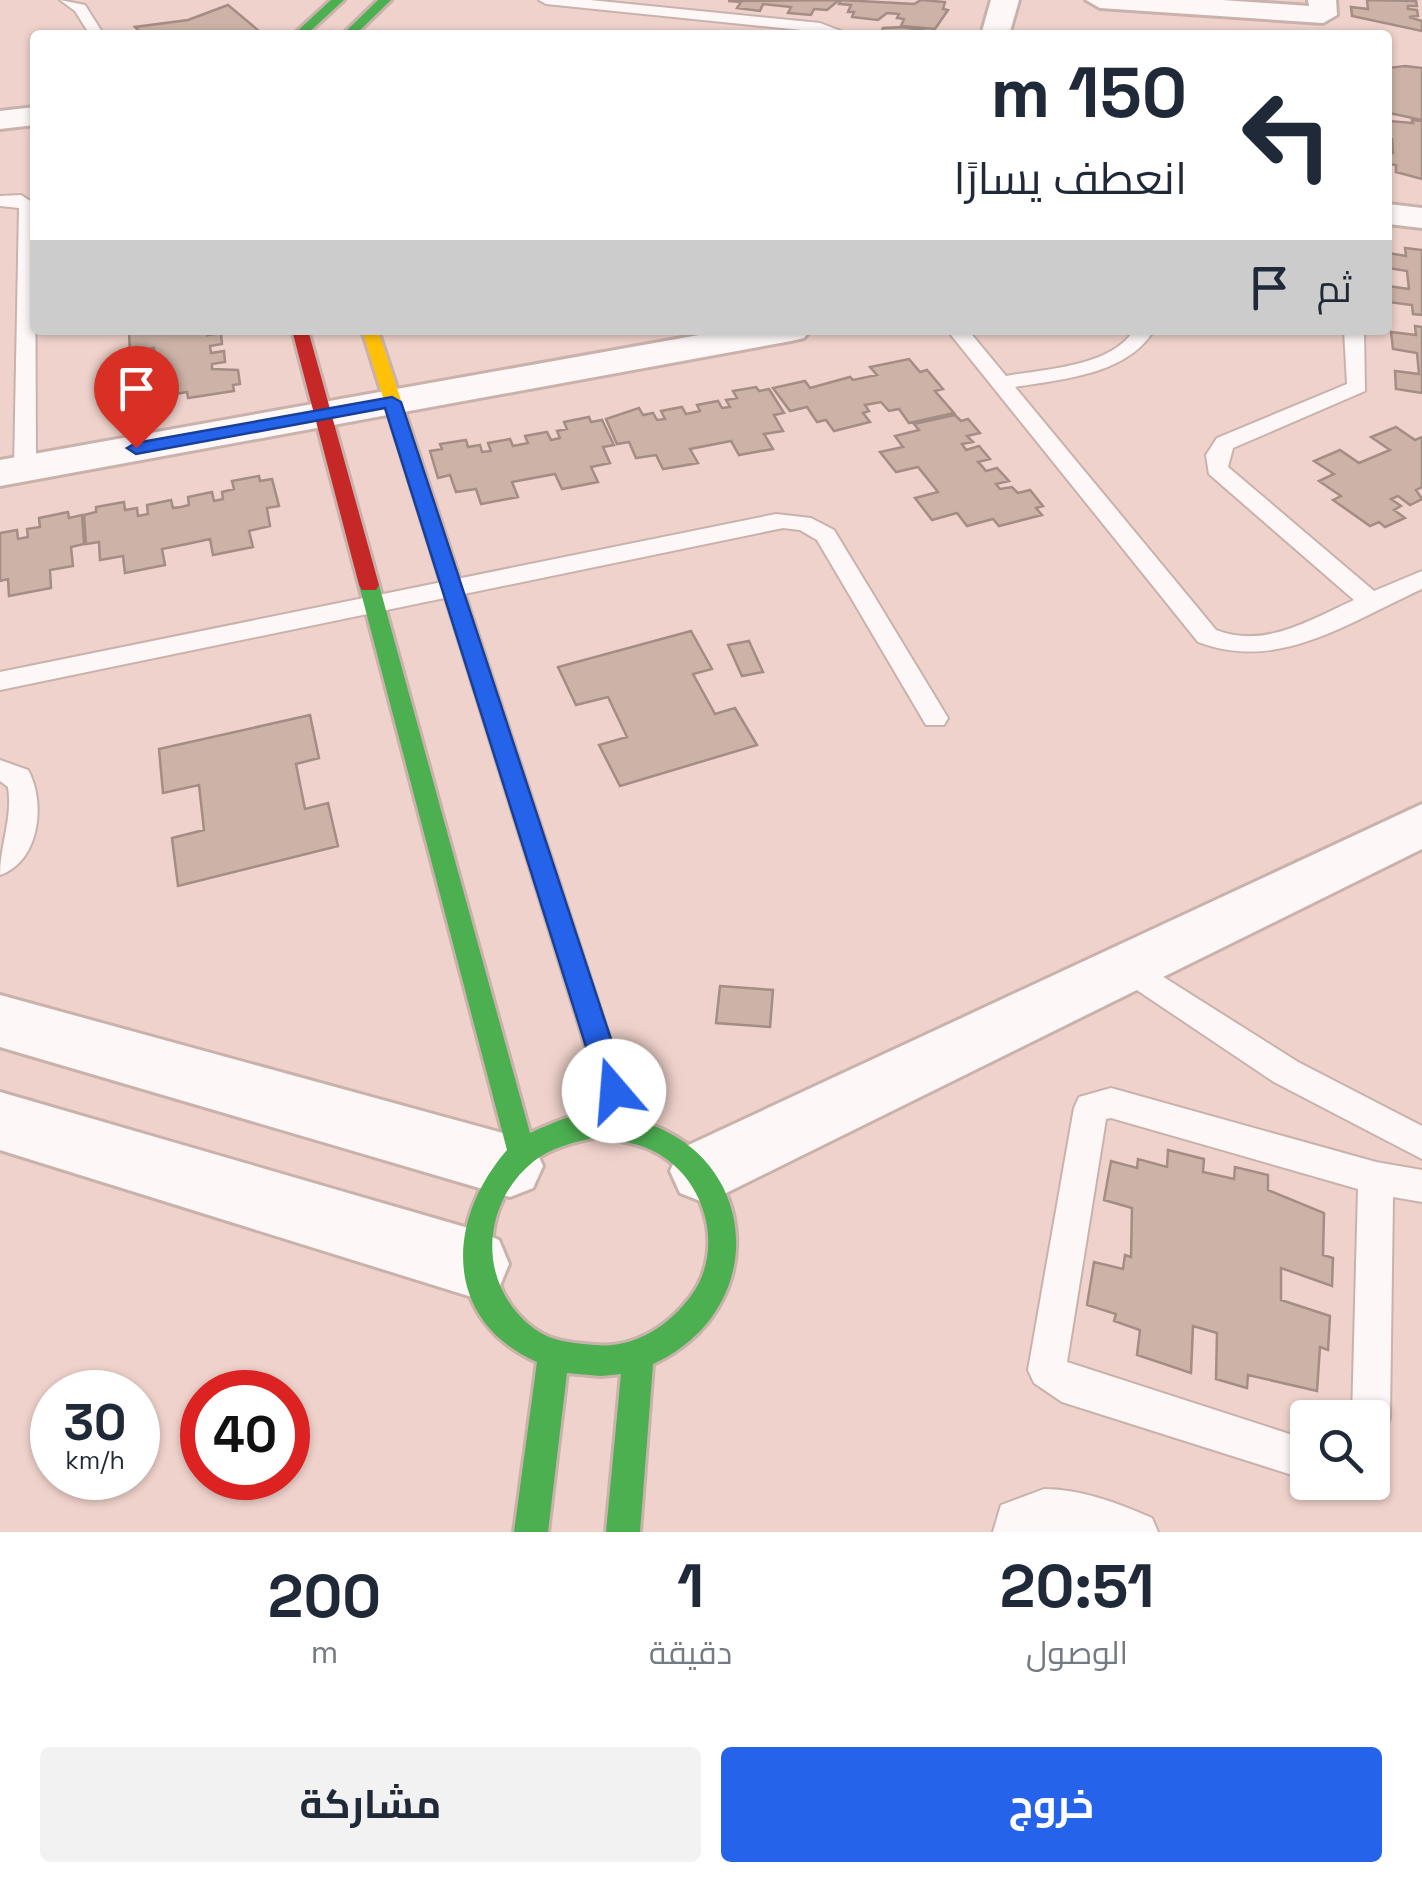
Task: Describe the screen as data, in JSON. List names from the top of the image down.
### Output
{
  "page": {
    "turn": ["150 m", "انعطف يسارًا"],
    "then": "ثم",
    "speed": "30 km/h",
    "limit": "40",
    "eta": [
      "20:51",
      "الوصول",
      "1",
      "دقيقة",
      "200",
      "m"
    ],
    "buttons": ["خروج", "مشاركة"]
  }
}
